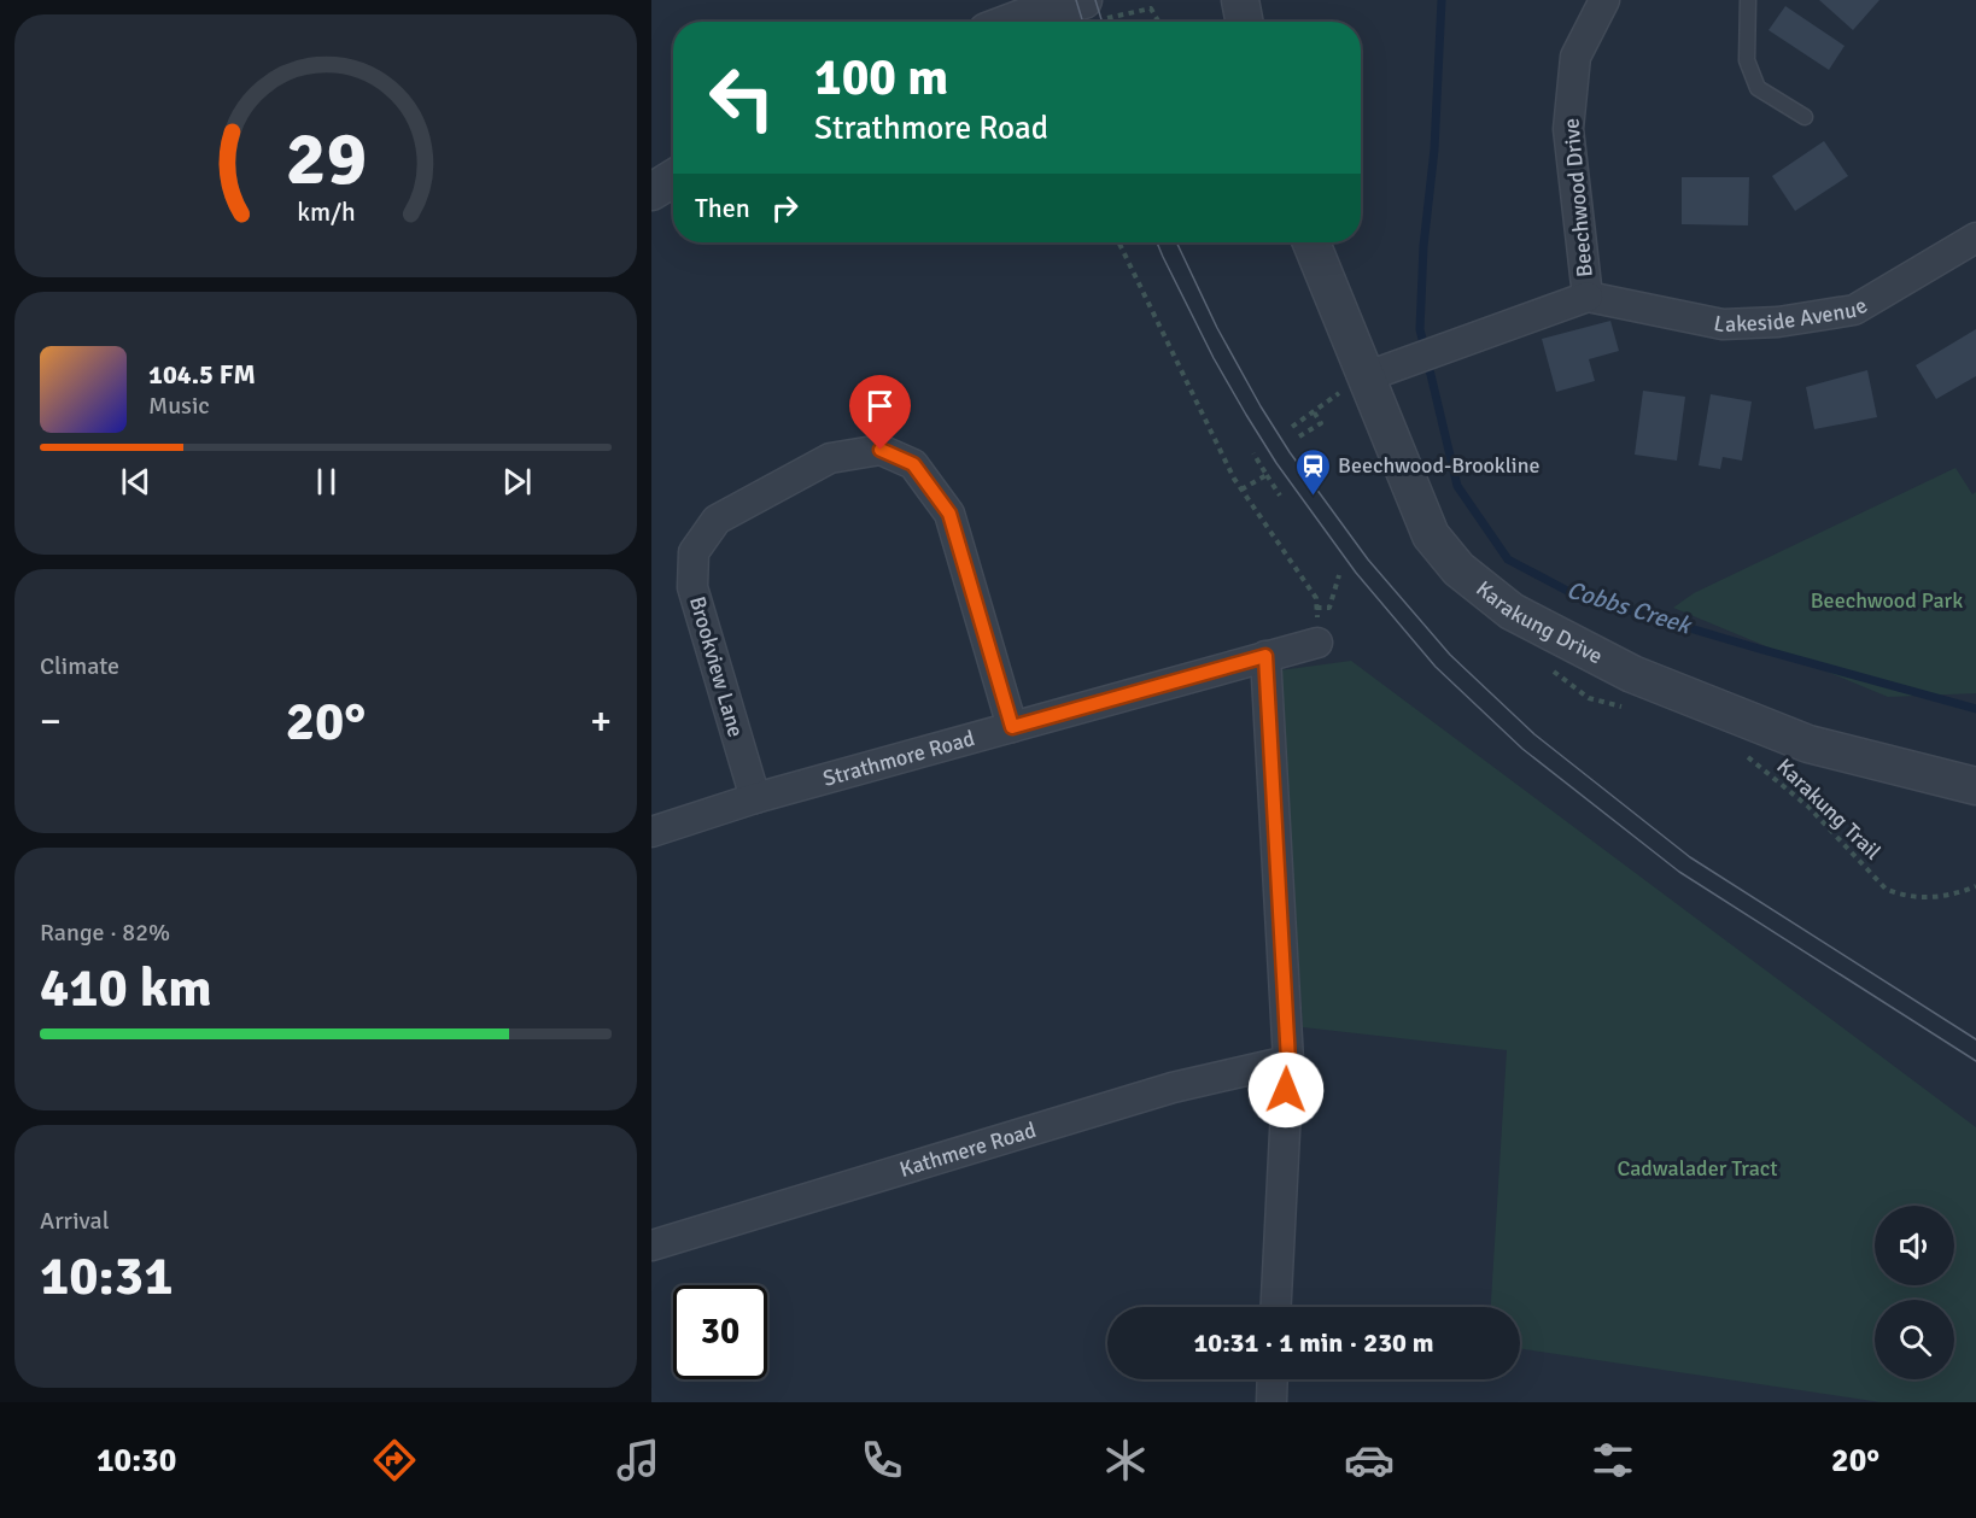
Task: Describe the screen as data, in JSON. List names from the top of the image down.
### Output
{
  "streets": {
    "street": [
      "Beechwood Drive",
      "Lakeside Avenue",
      "Karakung Drive",
      "Brookview Lane",
      "Strathmore Road",
      "Kathmere Road"
    ],
    "path": ["Karakung Trail"]
  },
  "crossings": [
    ["Beechwood Drive", "Lakeside Avenue"],
    ["Beechwood Drive", "Karakung Drive"],
    ["Brookview Lane", "Strathmore Road"]
  ],
  "water": ["Cobbs Creek"],
  "parks": ["Beechwood Park", "Cadwalader Tract"],
  "places": {
    "station": ["Beechwood-Brookline"]
  },
  "page": {
    "turn": ["100 m", "Strathmore Road"],
    "then": "Then",
    "song": ["104.5 FM", "Music"],
    "tile": [
      "Climate",
      ["Range · 82%", "410 km"],
      ["Arrival", "10:31"]
    ],
    "heat": ["−", "20°", "+"],
    "limit": "30",
    "trip": "10:31 · 1 min · 230 m",
    "tabs": ["10:30", "20°"],
    "gauge": ["29", "km/h"]
  }
}
